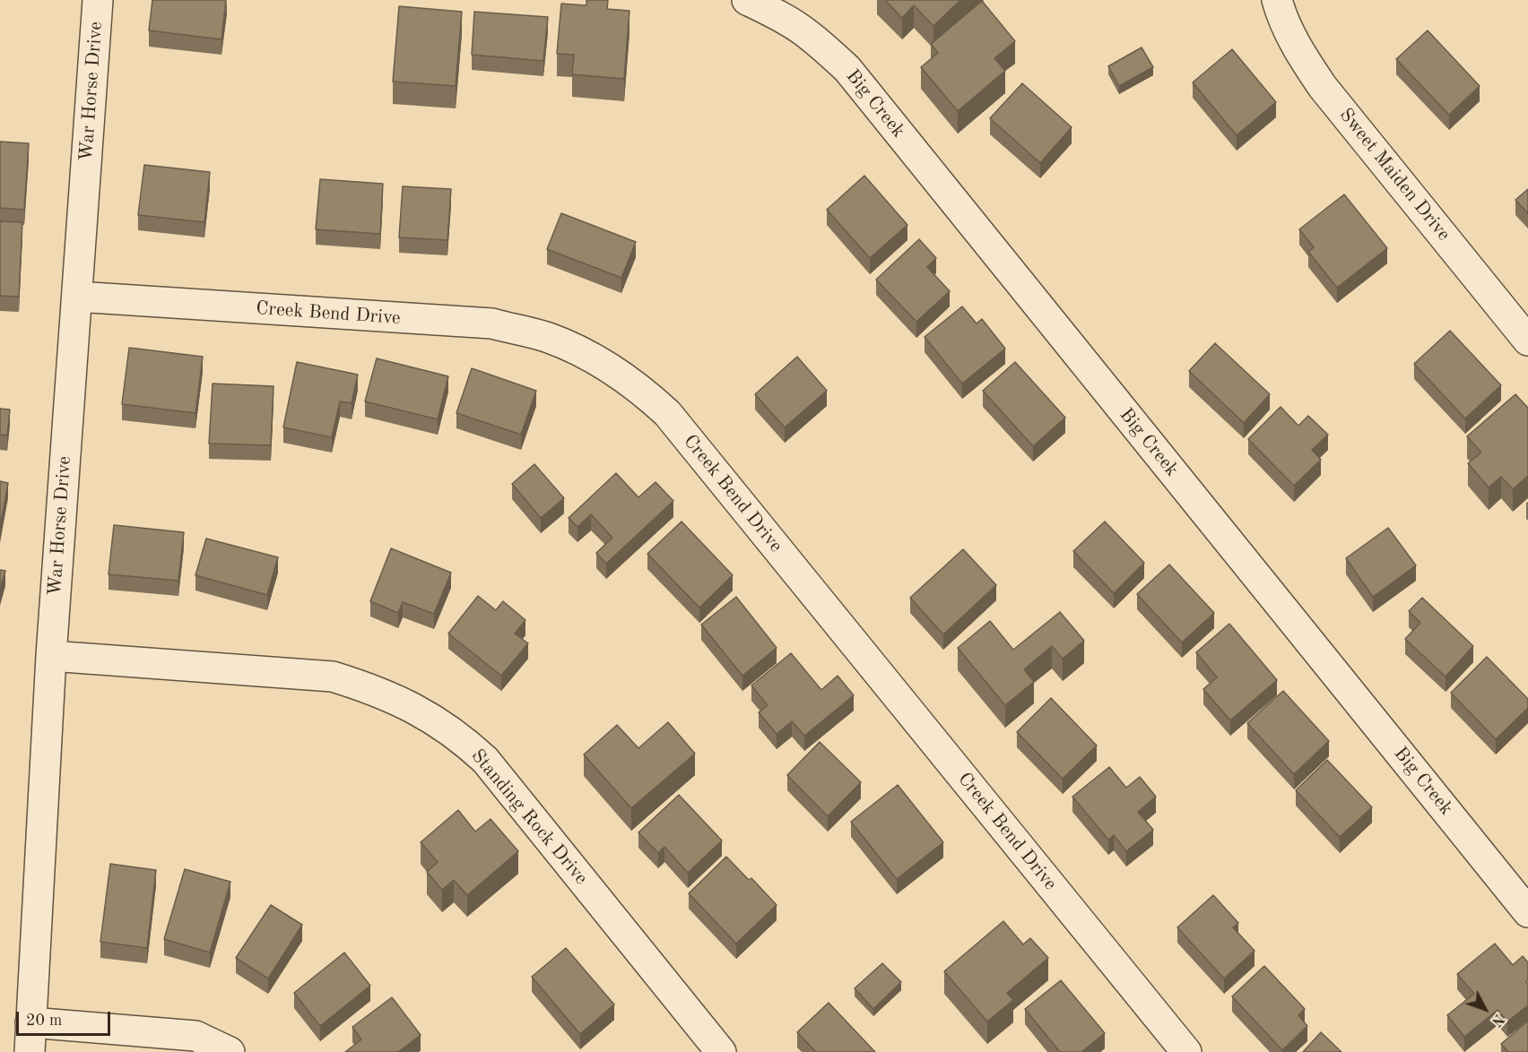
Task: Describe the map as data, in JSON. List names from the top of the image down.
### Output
{
  "streets": {
    "street": [
      "War Horse Drive",
      "Big Creek",
      "Sweet Maiden Drive",
      "Creek Bend Drive",
      "Standing Rock Drive"
    ]
  },
  "crossings": [
    ["War Horse Drive", "Creek Bend Drive"],
    ["War Horse Drive", "Standing Rock Drive"]
  ],
  "scale_bar": "20 m",
  "north": "bottom right"
}
